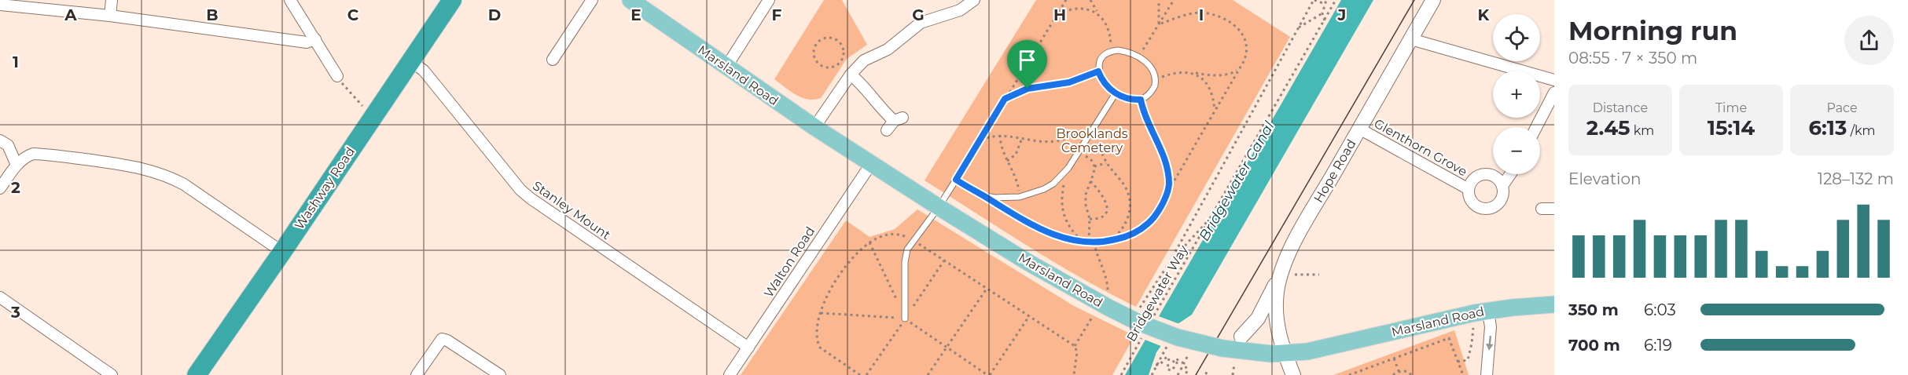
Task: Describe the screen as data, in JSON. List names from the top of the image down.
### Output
{
  "streets": {
    "highway": ["Washway Road"],
    "main road": ["Marsland Road"],
    "street": [
      "Glenthorn Grove",
      "Hope Road",
      "Stanley Mount",
      "Walton Road"
    ],
    "path": ["Bridgewater Way"]
  },
  "crossings": [
    ["Marsland Road", "Hope Road"],
    ["Marsland Road", "Walton Road"],
    ["Marsland Road", "Bridgewater Way"],
    ["Glenthorn Grove", "Hope Road"],
    ["Washway Road", "Stanley Mount"],
    ["Stanley Mount", "Walton Road"]
  ],
  "water": ["Bridgewater Canal"],
  "parks": ["Brooklands Cemetery"],
  "page": {
    "heading": ["Morning run", "08:55 · 7 × 350 m"],
    "map_buttons": ["+", "−"],
    "stats": [
      ["Distance", "2.45 km"],
      ["Time", "15:14"],
      ["Pace", "6:13 /km"]
    ],
    "chart": ["Elevation", "128–132 m"],
    "list": [
      {
        "name": "350 m",
        "note": "6:03"
      },
      {
        "name": "700 m",
        "note": "6:19"
      }
    ]
  },
  "grid": {
    "columns": [
      "A",
      "B",
      "C",
      "D",
      "E",
      "F",
      "G",
      "H",
      "I",
      "J",
      "K"
    ],
    "rows": ["1", "2", "3"]
  }
}
